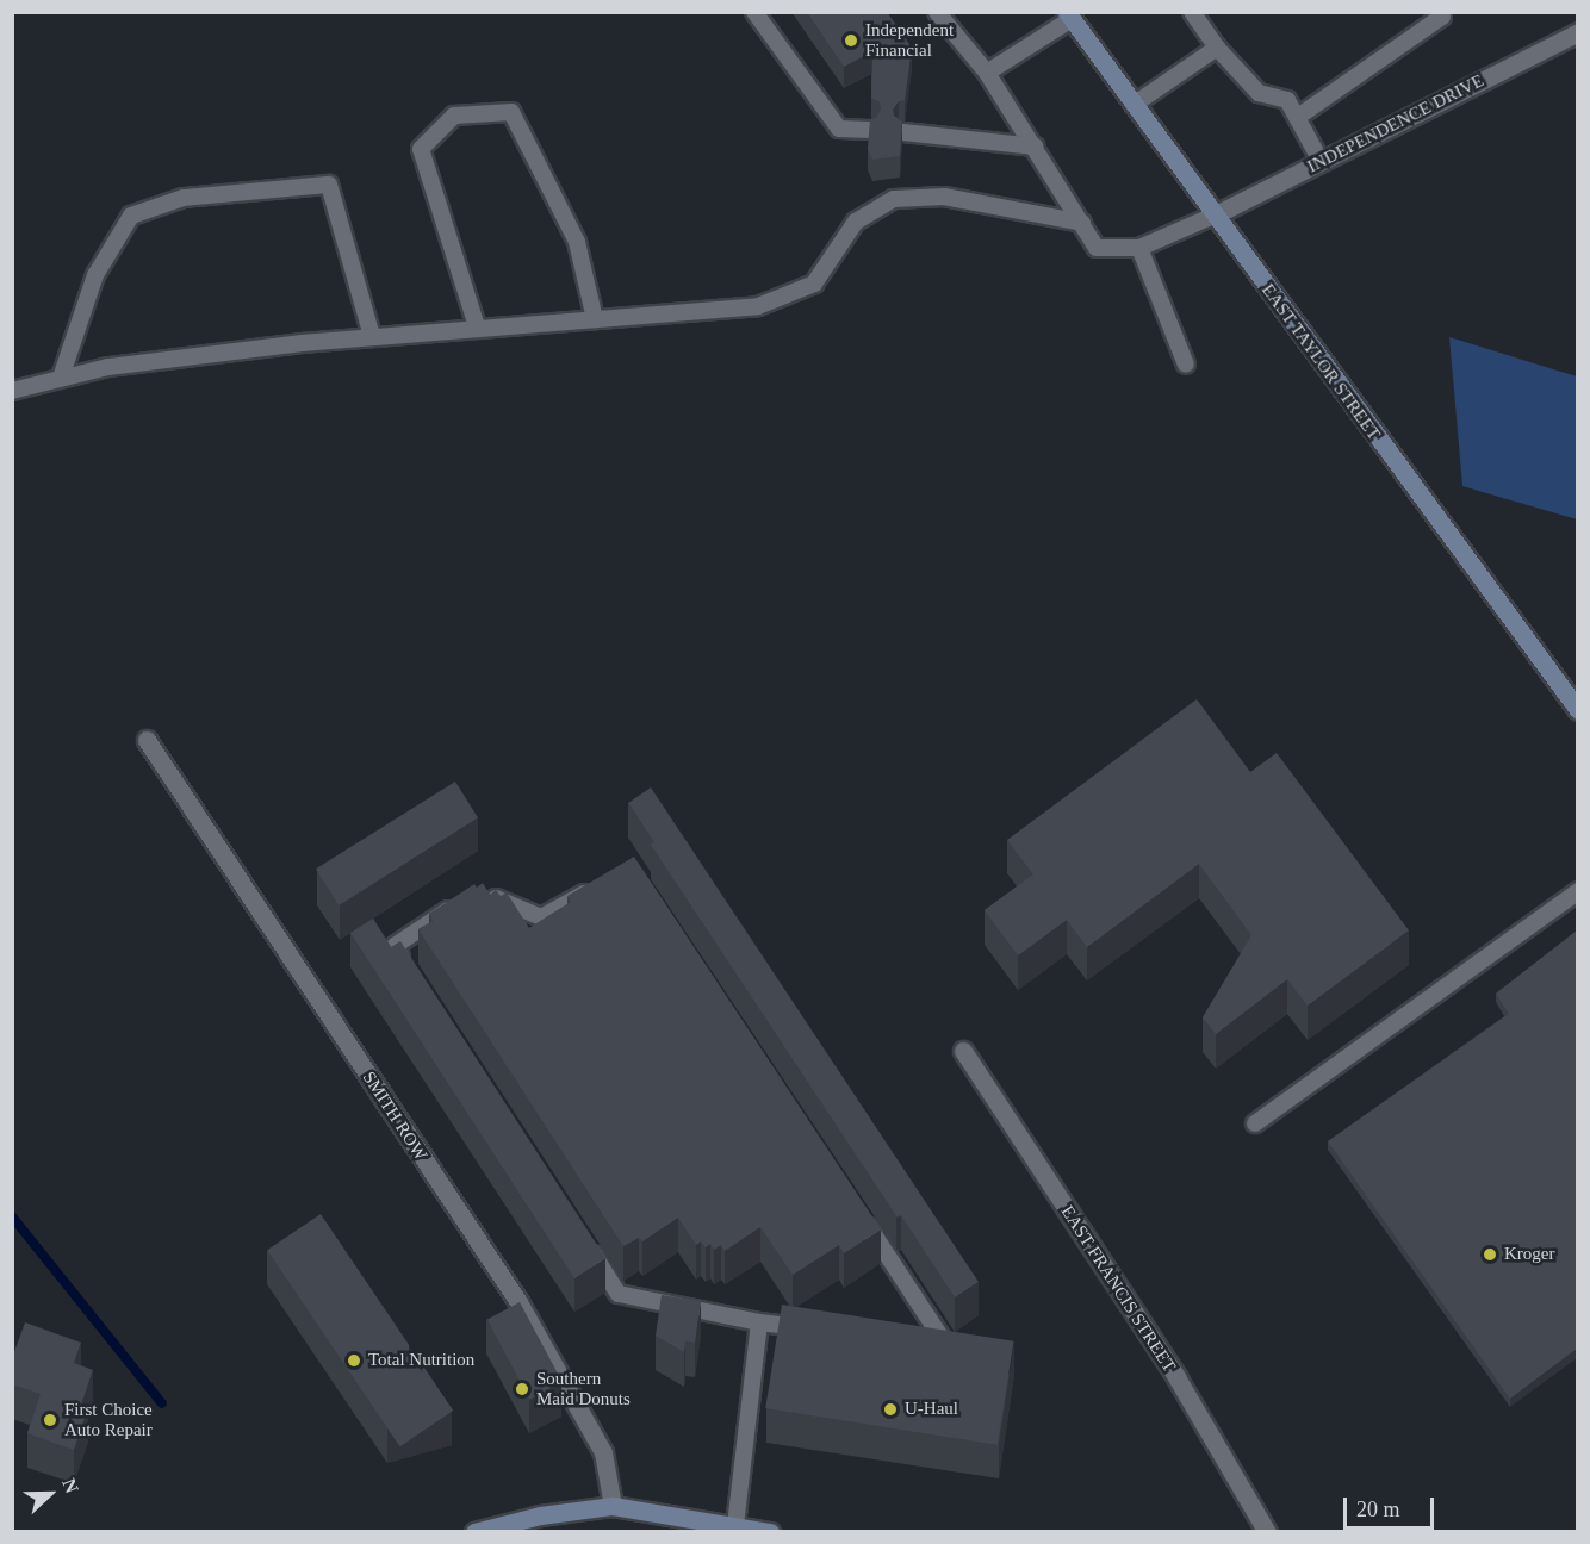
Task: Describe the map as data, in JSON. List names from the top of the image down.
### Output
{
  "streets": {
    "main road": ["EAST TAYLOR STREET"],
    "street": ["INDEPENDENCE DRIVE", "SMITH ROW", "EAST FRANCIS STREET"]
  },
  "crossings": [
    ["INDEPENDENCE DRIVE", "EAST TAYLOR STREET"]
  ],
  "places": [
    "Independent Financial",
    "Kroger",
    "Total Nutrition",
    "Southern Maid Donuts",
    "U-Haul",
    "First Choice Auto Repair"
  ],
  "scale_bar": "20 m",
  "north": "right"
}
